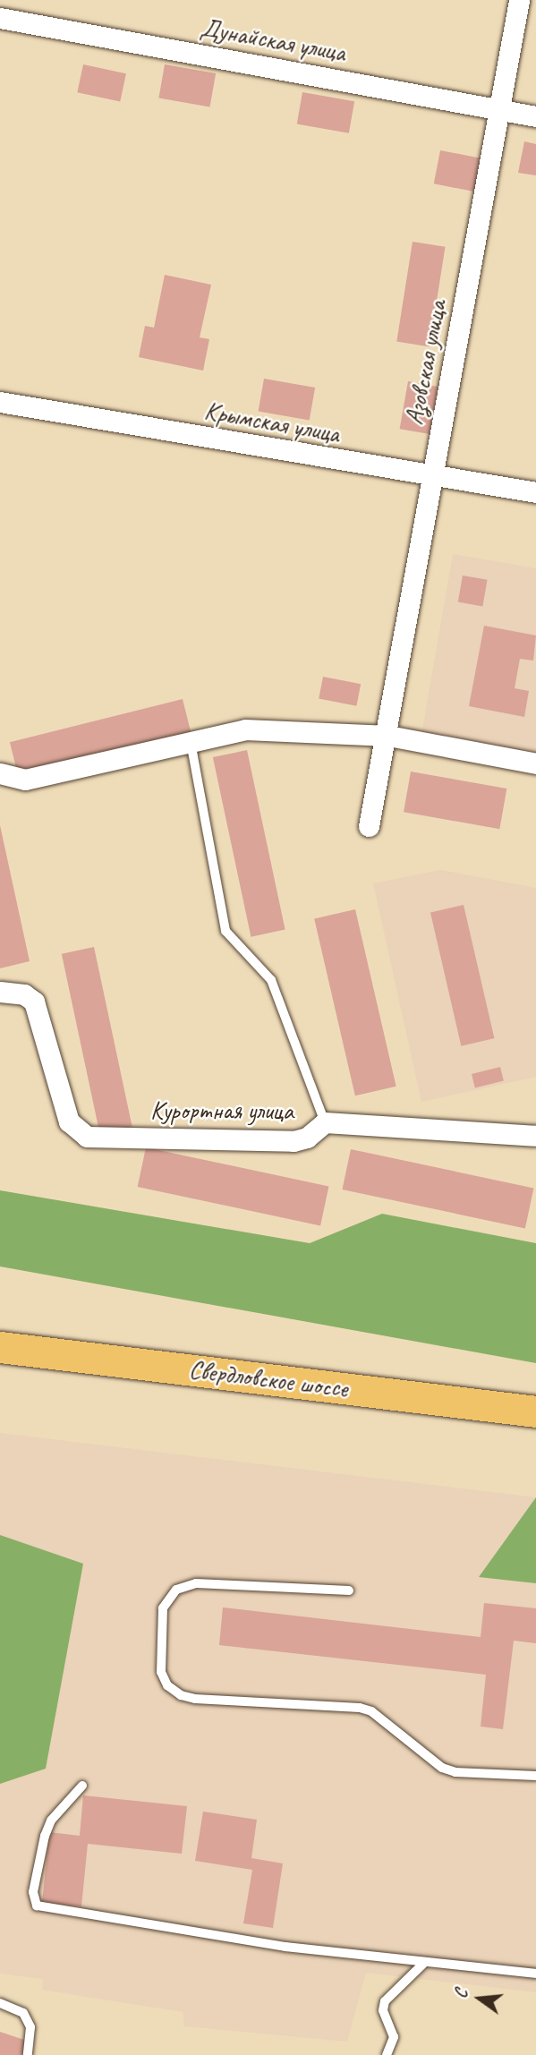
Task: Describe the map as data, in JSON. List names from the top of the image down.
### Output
{
  "streets": {
    "main road": ["Свердловское шоссе"],
    "street": [
      "Дунайская улица",
      "Азовская улица",
      "Крымская улица",
      "Курортная улица"
    ]
  },
  "crossings": [
    ["Дунайская улица", "Азовская улица"],
    ["Азовская улица", "Крымская улица"]
  ],
  "north": "left"
}
